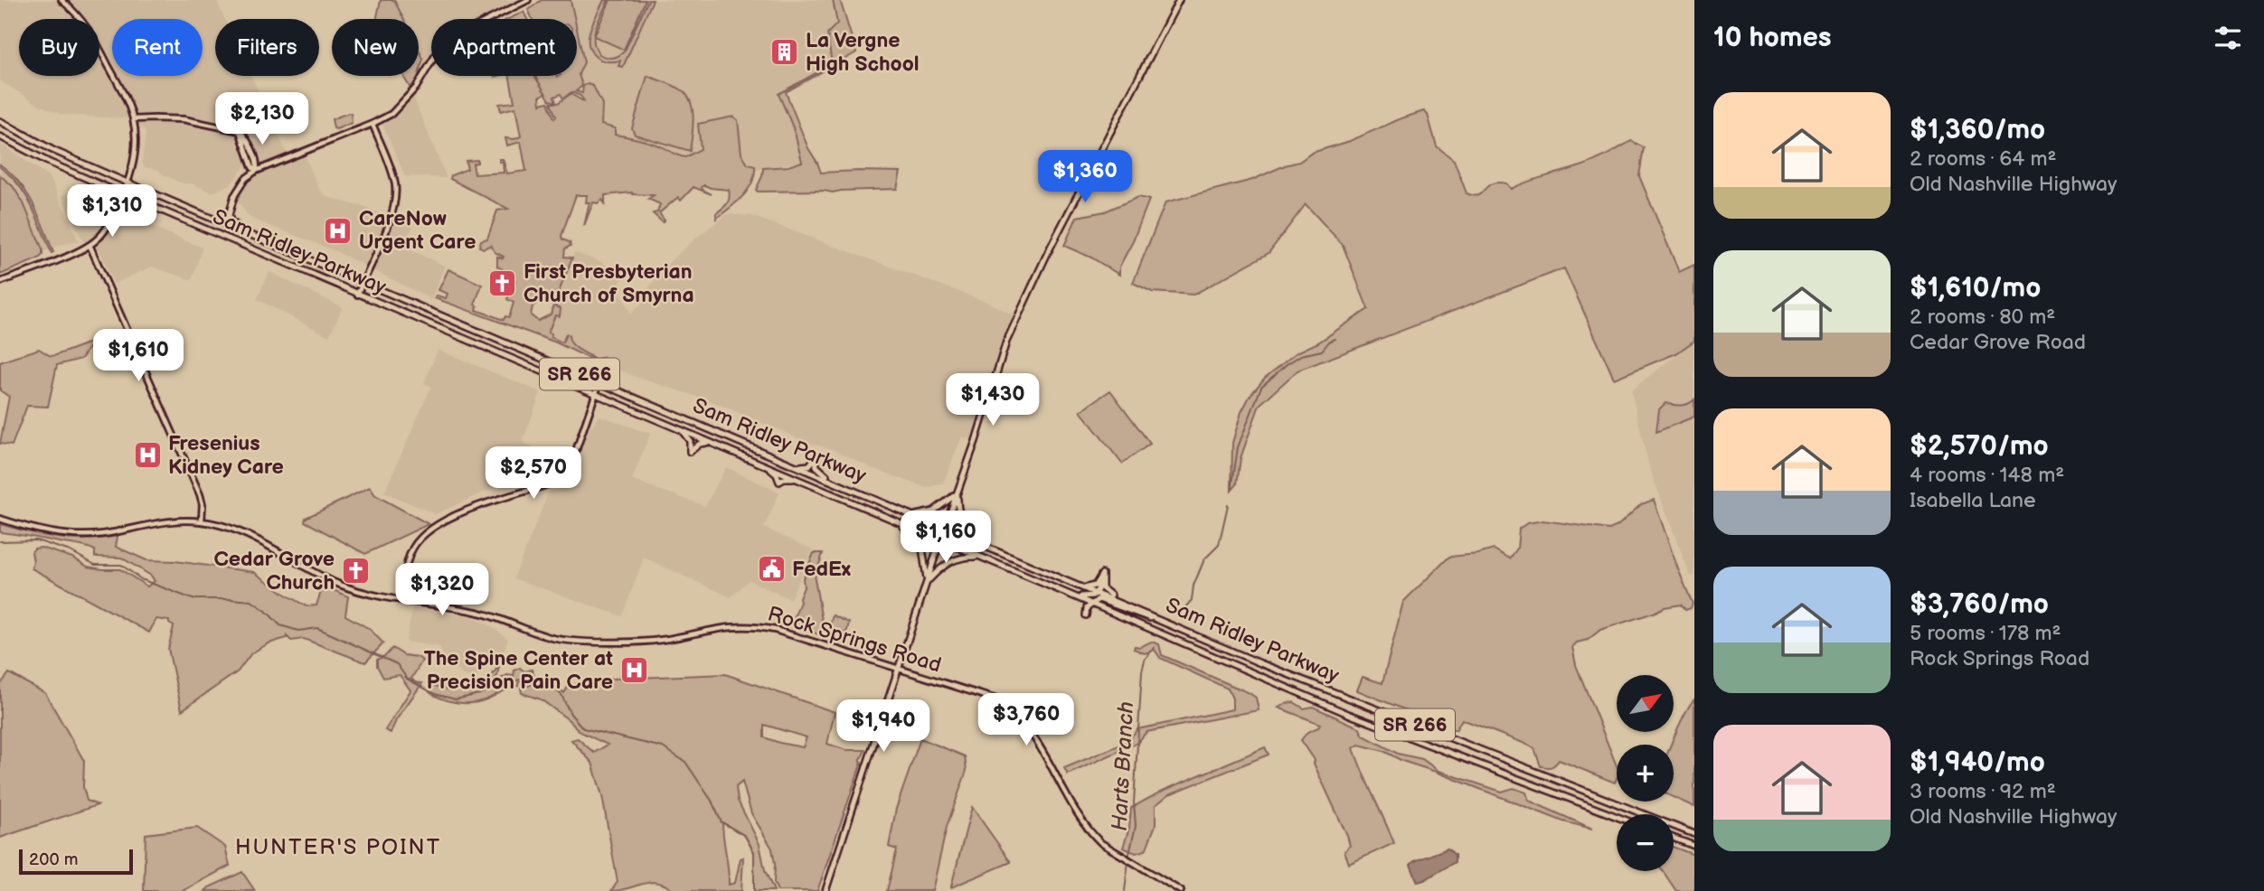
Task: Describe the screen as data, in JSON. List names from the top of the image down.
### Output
{
  "streets": {
    "main road": ["Sam Ridley Parkway", "SR 266"],
    "street": ["Rock Springs Road"]
  },
  "districts": ["HUNTER'S POINT"],
  "water": ["Harts Branch"],
  "places": {
    "building": ["La Vergne High School"],
    "hospital": ["CareNow Urgent Care", "Fresenius Kidney Care", "The Spine Center at Precision Pain Care"],
    "church": ["First Presbyterian Church of Smyrna", "Cedar Grove Church"],
    "public building": ["FedEx"]
  },
  "scale_bar": "200 m",
  "north": "top right",
  "page": {
    "heading": "10 homes",
    "chip": [
      "Buy",
      "Rent",
      "Filters",
      "New",
      "Apartment"
    ],
    "list": [
      {
        "name": "$1,360/mo",
        "note": "2 rooms · 64 m² · Old Nashville Highway"
      },
      {
        "name": "$1,610/mo",
        "note": "2 rooms · 80 m² · Cedar Grove Road"
      },
      {
        "name": "$2,570/mo",
        "note": "4 rooms · 148 m² · Isabella Lane"
      },
      {
        "name": "$3,760/mo",
        "note": "5 rooms · 178 m² · Rock Springs Road"
      },
      {
        "name": "$1,940/mo",
        "note": "3 rooms · 92 m² · Old Nashville Highway"
      }
    ],
    "price": [
      "$2,130",
      "$1,360",
      "$1,310",
      "$1,610",
      "$1,430",
      "$2,570",
      "$1,160",
      "$1,320",
      "$3,760",
      "$1,940"
    ],
    "map_buttons": ["+", "−"],
    "scale": "200 m"
  }
}
